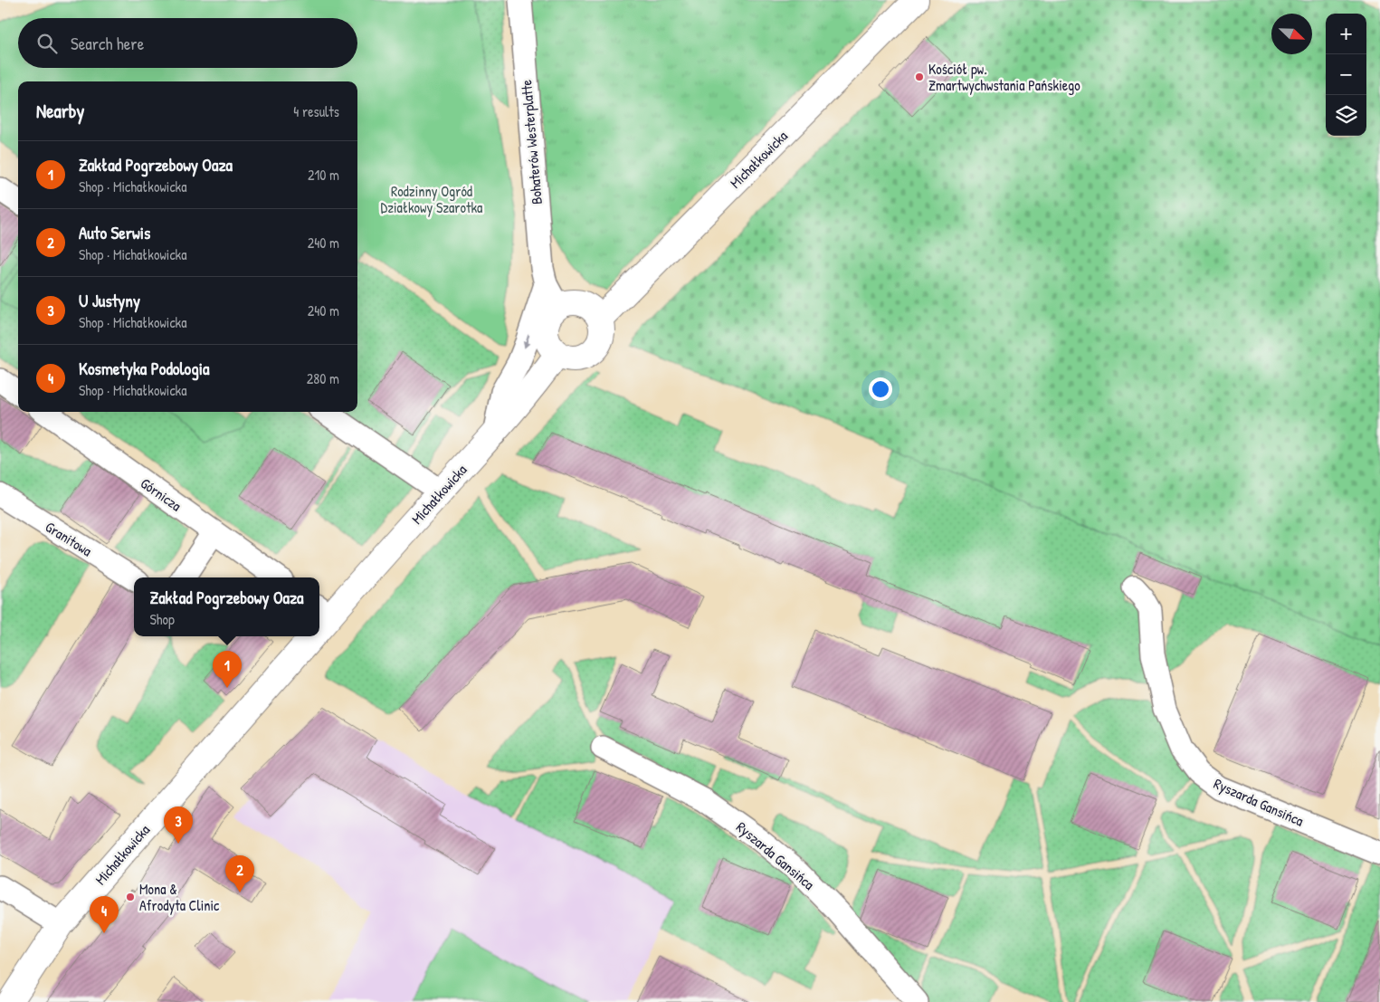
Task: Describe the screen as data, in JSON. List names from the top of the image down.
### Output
{
  "streets": {
    "street": [
      "Bohaterów Westerplatte",
      "Michałkowicka",
      "Górnicza",
      "Granitowa",
      "Ryszarda Gansińca"
    ]
  },
  "crossings": [
    ["Bohaterów Westerplatte", "Michałkowicka"]
  ],
  "parks": ["Rodzinny Ogród Działkowy Szarotka"],
  "places": ["Kościół pw. Zmartwychwstania Pańskiego", "Mona & Afrodyta Clinic"],
  "north": "bottom right",
  "page": {
    "map_buttons": ["+", "−"],
    "search": "Search here",
    "heading": ["Nearby", "4 results"],
    "list": [
      {
        "mark": "1",
        "name": "Zakład Pogrzebowy Oaza",
        "note": "Shop · Michałkowicka",
        "value": "210 m"
      },
      {
        "mark": "2",
        "name": "Auto Serwis",
        "note": "Shop · Michałkowicka",
        "value": "240 m"
      },
      {
        "mark": "3",
        "name": "U Justyny",
        "note": "Shop · Michałkowicka",
        "value": "240 m"
      },
      {
        "mark": "4",
        "name": "Kosmetyka Podologia",
        "note": "Shop · Michałkowicka",
        "value": "280 m"
      }
    ],
    "popup": ["Zakład Pogrzebowy Oaza", "Shop"],
    "pins": [
      "1",
      "3",
      "2",
      "4"
    ]
  }
}
